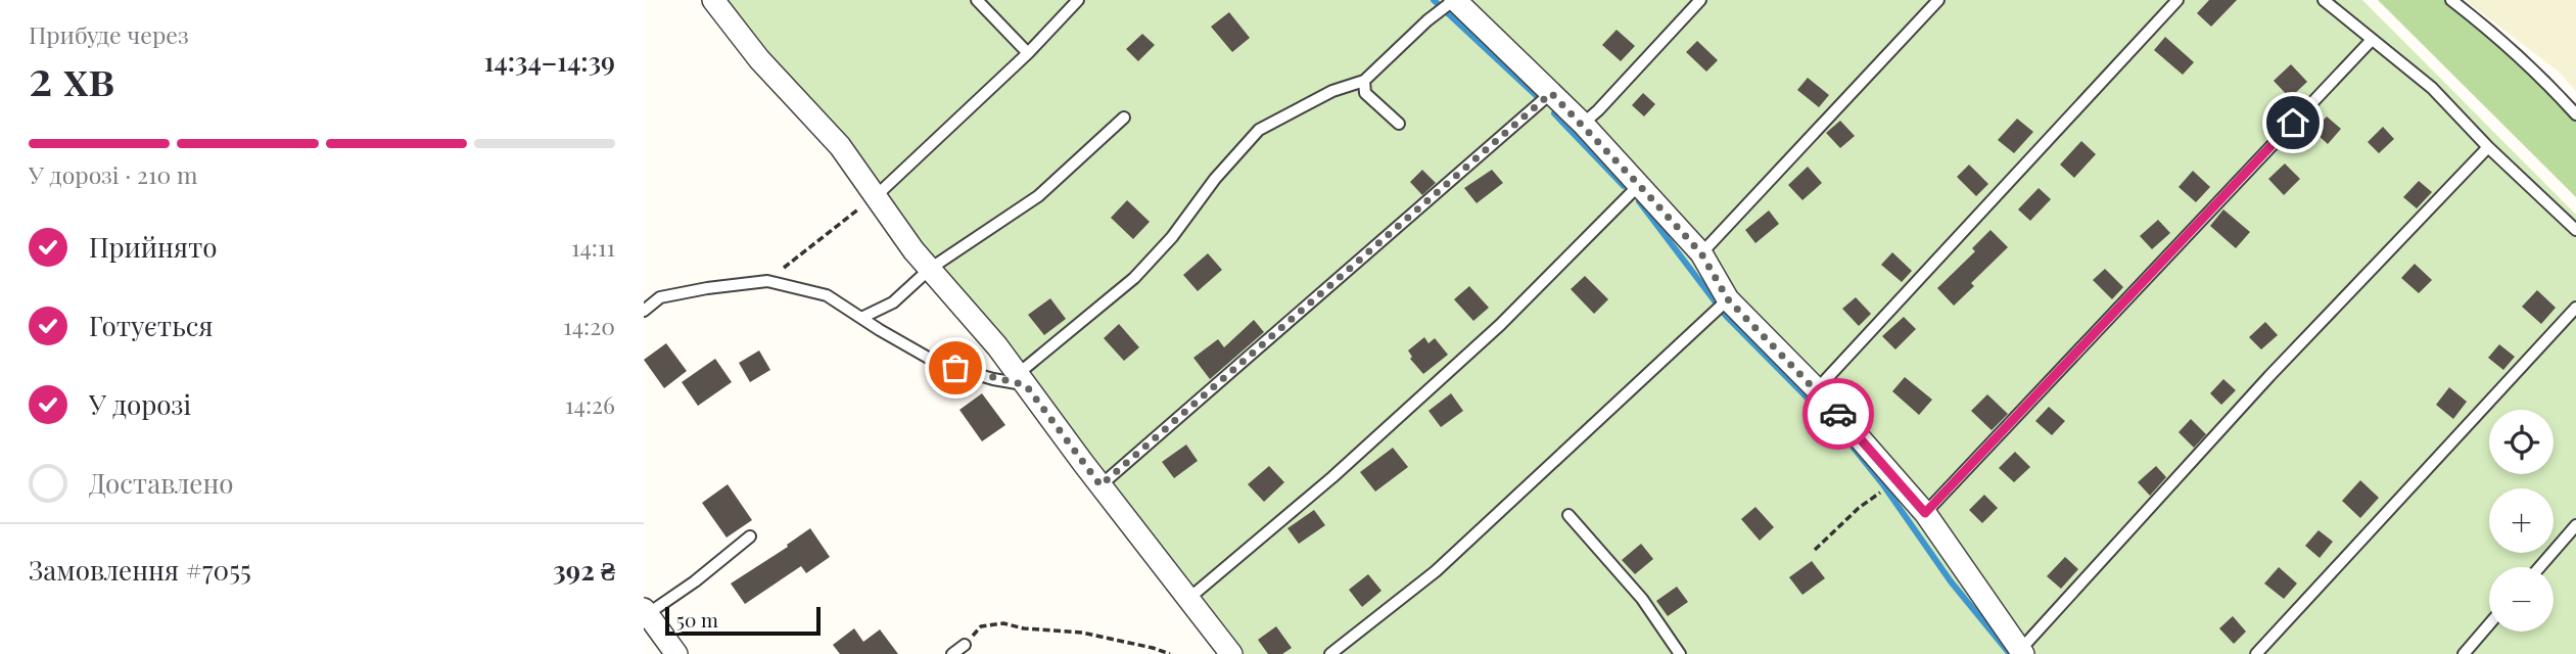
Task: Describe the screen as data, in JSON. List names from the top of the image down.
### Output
{
  "scale_bar": "50 m",
  "page": {
    "heading": ["2 хв", "Прибуде через", "14:34–14:39"],
    "panel": ["Замовлення #7055", "392 ₴"],
    "bar": "У дорозі · 210 m",
    "list": [
      ["Прийнято", "14:11"],
      ["Готується", "14:20"],
      ["У дорозі", "14:26"],
      "Доставлено"
    ],
    "map_buttons": ["+", "−"],
    "scale": "50 m"
  }
}
